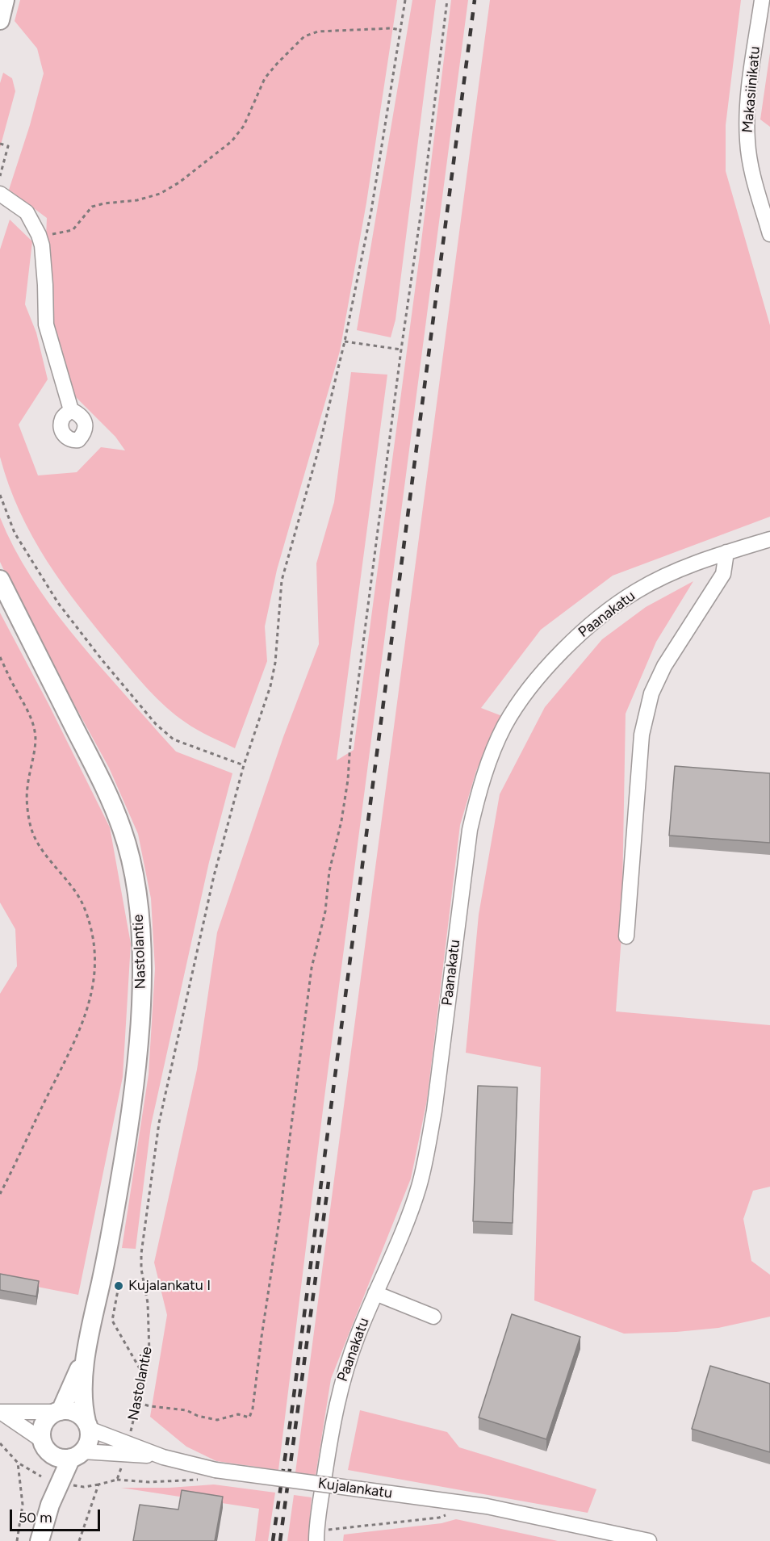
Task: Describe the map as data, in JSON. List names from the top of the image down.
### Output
{
  "streets": {
    "main road": ["Nastolantie"],
    "street": ["Makasiinikatu", "Paanakatu", "Kujalankatu"]
  },
  "crossings": [
    ["Nastolantie", "Kujalankatu"]
  ],
  "places": ["Kujalankatu I"],
  "scale_bar": "50 m"
}
